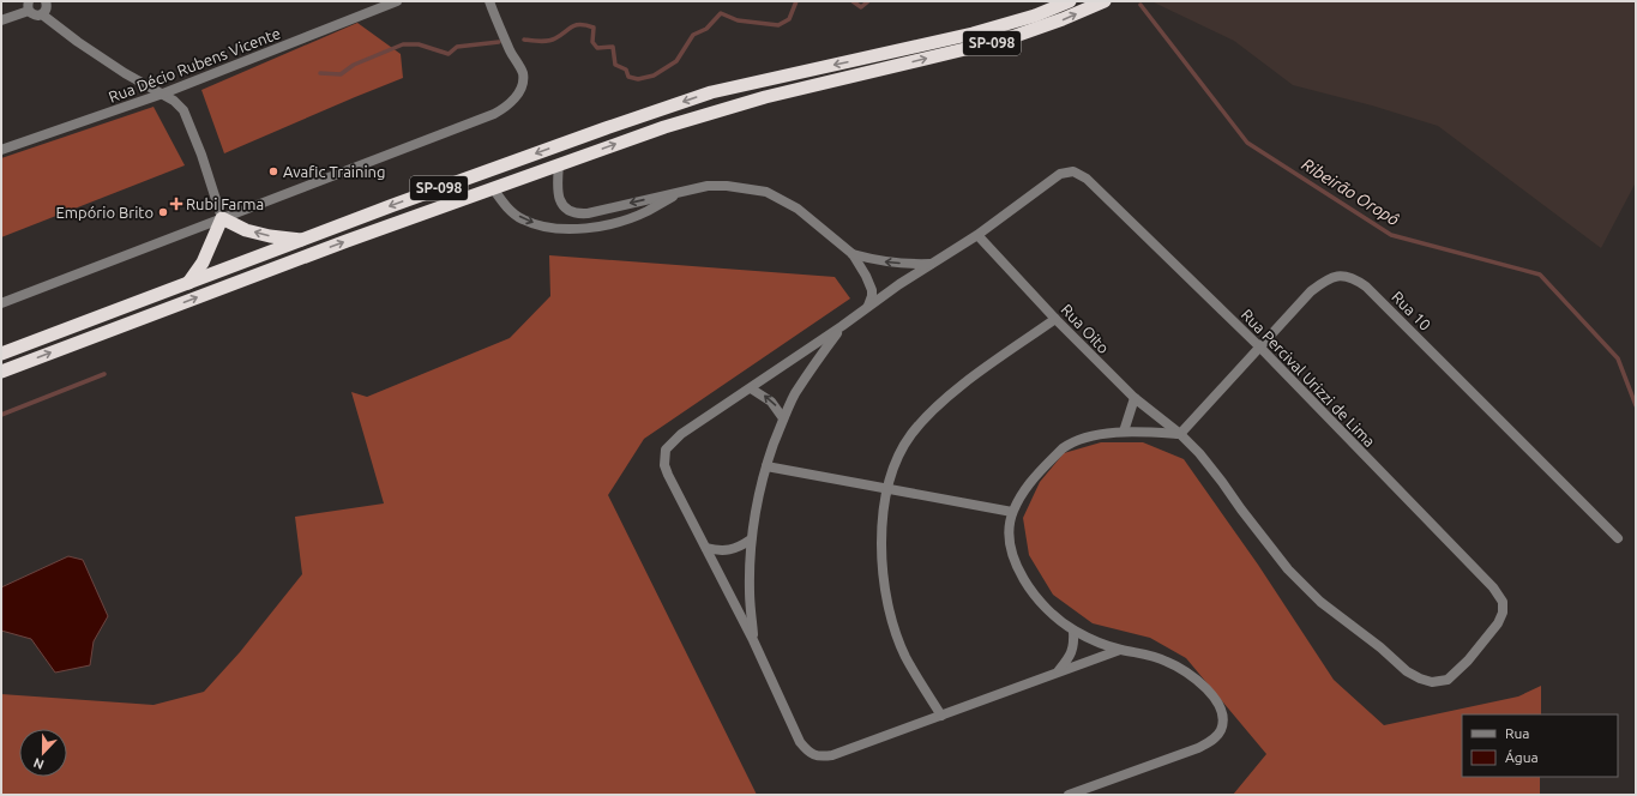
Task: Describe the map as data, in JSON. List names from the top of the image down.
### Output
{
  "streets": {
    "highway": ["SP-098"],
    "street": [
      "Rua Décio Rubens Vicente",
      "Rua 10",
      "Rua Oito",
      "Rua Percival Urizzi de Lima"
    ]
  },
  "crossings": [
    ["Rua 10", "Rua Oito"],
    ["Rua 10", "Rua Percival Urizzi de Lima"],
    ["Rua Oito", "Rua Percival Urizzi de Lima"]
  ],
  "water": ["Ribeirão Oropô"],
  "places": {
    "other": ["Avafic Training", "Empório Brito"],
    "health": ["Rubi Farma"]
  },
  "legend": ["Rua", "Água"],
  "north": "bottom"
}
